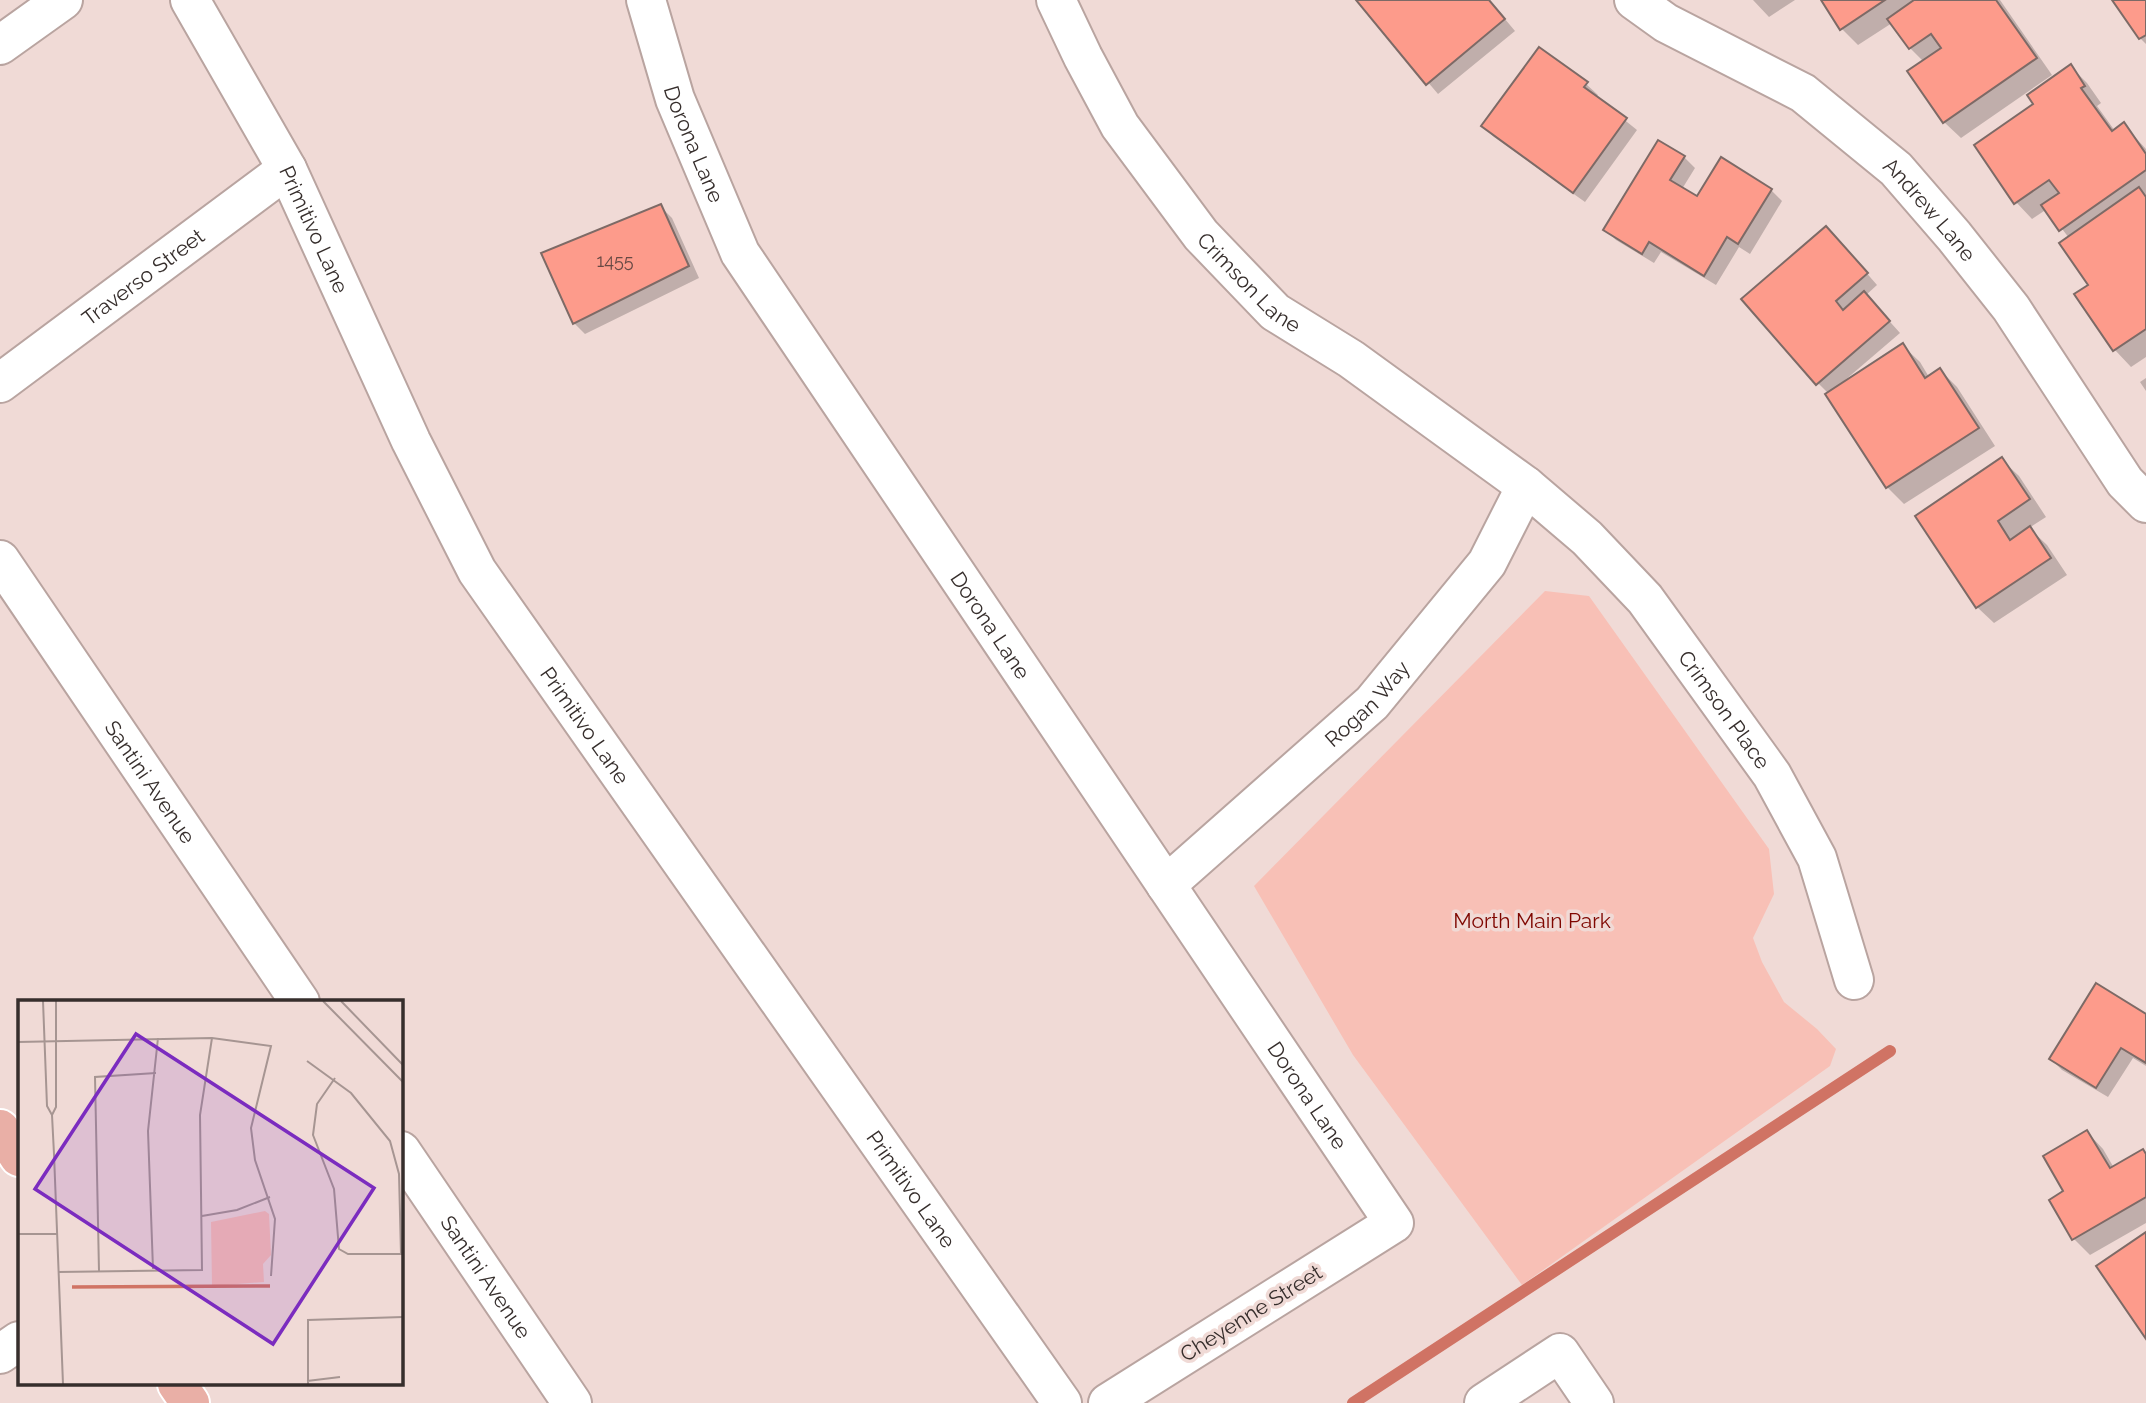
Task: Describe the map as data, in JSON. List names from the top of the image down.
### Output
{
  "streets": {
    "street": [
      "Dorona Lane",
      "Andrew Lane",
      "Primitivo Lane",
      "Traverso Street",
      "Crimson Lane",
      "Rogan Way",
      "Crimson Place",
      "Santini Avenue",
      "Cheyenne Street"
    ]
  },
  "crossings": [
    ["Dorona Lane", "Rogan Way"],
    ["Dorona Lane", "Cheyenne Street"],
    ["Primitivo Lane", "Traverso Street"],
    ["Crimson Lane", "Rogan Way"],
    ["Crimson Lane", "Crimson Place"],
    ["Rogan Way", "Crimson Place"]
  ],
  "parks": ["Morth Main Park"],
  "house_numbers": ["1455"]
}
